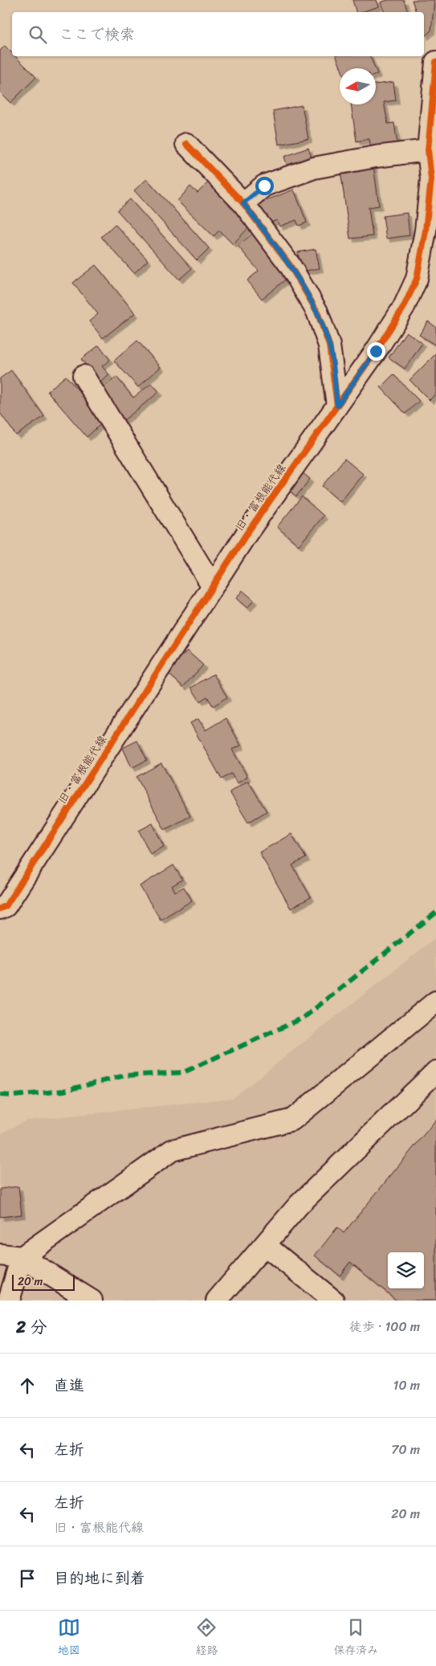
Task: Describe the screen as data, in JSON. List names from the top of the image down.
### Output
{
  "streets": {
    "street": ["旧・富根能代線"]
  },
  "scale_bar": "20 m",
  "north": "left",
  "page": {
    "search": "ここで検索",
    "scale": "20 m",
    "heading": ["2 分", "徒歩 · 100 m"],
    "list": [
      ["直進", "10 m"],
      ["左折", "70 m"],
      ["左折", "旧・富根能代線", "20 m"],
      "目的地に到着"
    ],
    "nav": ["地図", "経路", "保存済み"]
  }
}
